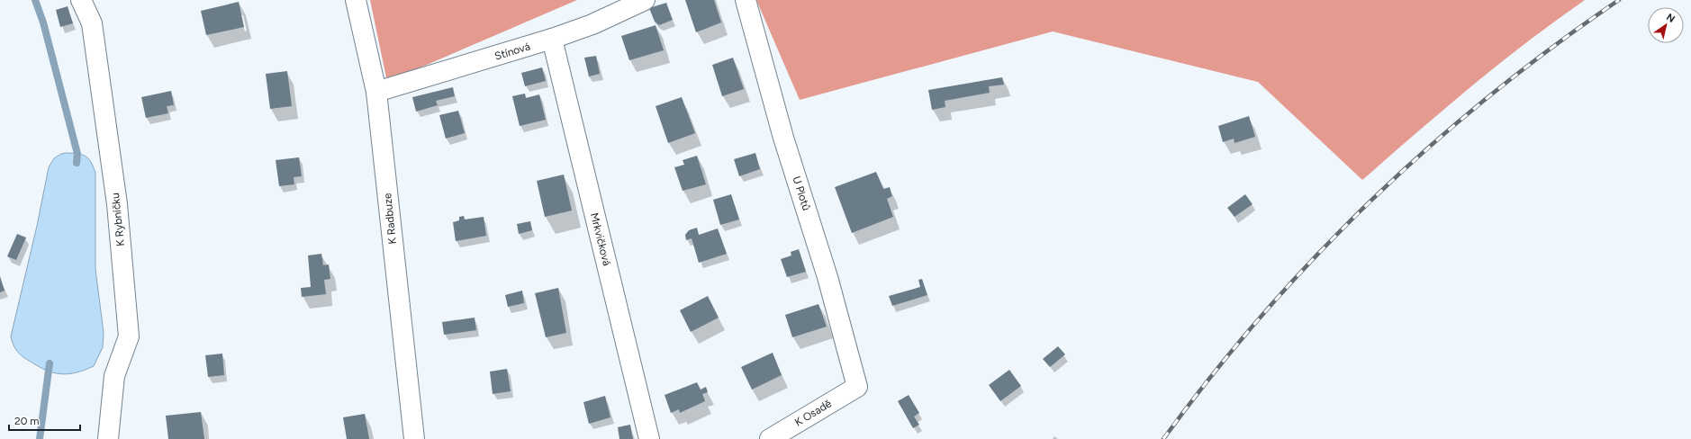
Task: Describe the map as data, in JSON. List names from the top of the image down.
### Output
{
  "streets": {
    "street": [
      "Stínová",
      "U Plotů",
      "K Radbuze",
      "K Rybníčku",
      "Mrkvičková",
      "K Osadě"
    ]
  },
  "crossings": [
    ["Stínová", "K Radbuze"],
    ["Stínová", "Mrkvičková"],
    ["U Plotů", "K Osadě"]
  ],
  "scale_bar": "20 m",
  "north": "top right"
}
